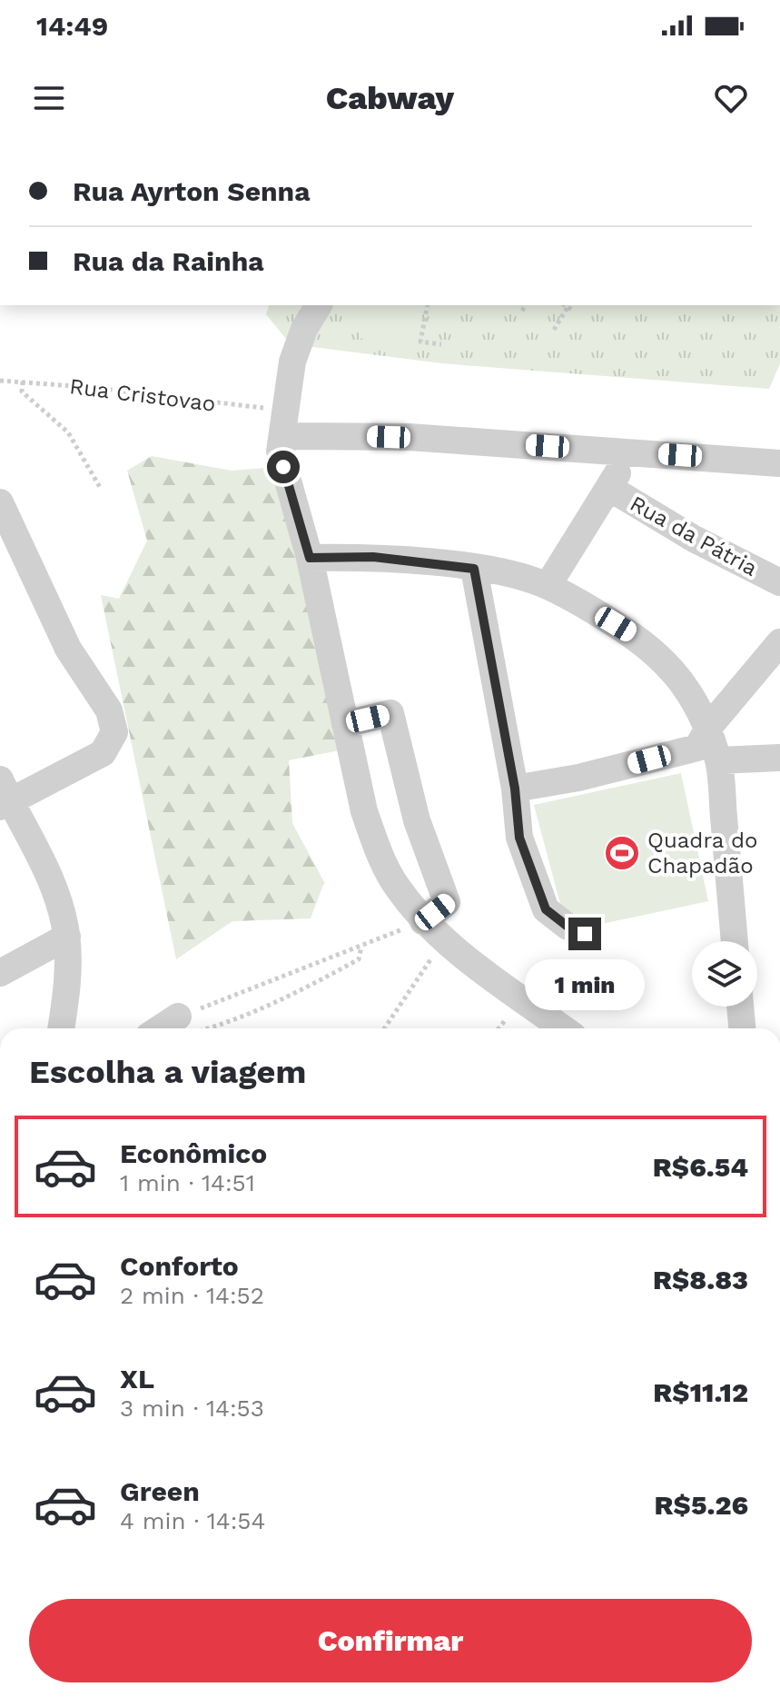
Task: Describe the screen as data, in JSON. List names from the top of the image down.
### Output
{
  "streets": {
    "street": ["Rua da Pátria"],
    "path": ["Rua Cristovao"]
  },
  "places": {
    "sports": ["Quadra do Chapadão"]
  },
  "page": {
    "status": "14:49",
    "header": "Cabway",
    "banner": ["Rua Ayrton Senna", "Rua da Rainha"],
    "bubble": "1 min",
    "heading": "Escolha a viagem",
    "list": [
      {
        "name": "Econômico",
        "note": "1 min · 14:51",
        "value": "R$6.54"
      },
      {
        "name": "Conforto",
        "note": "2 min · 14:52",
        "value": "R$8.83"
      },
      {
        "name": "XL",
        "note": "3 min · 14:53",
        "value": "R$11.12"
      },
      {
        "name": "Green",
        "note": "4 min · 14:54",
        "value": "R$5.26"
      }
    ],
    "buttons": "Confirmar"
  }
}
